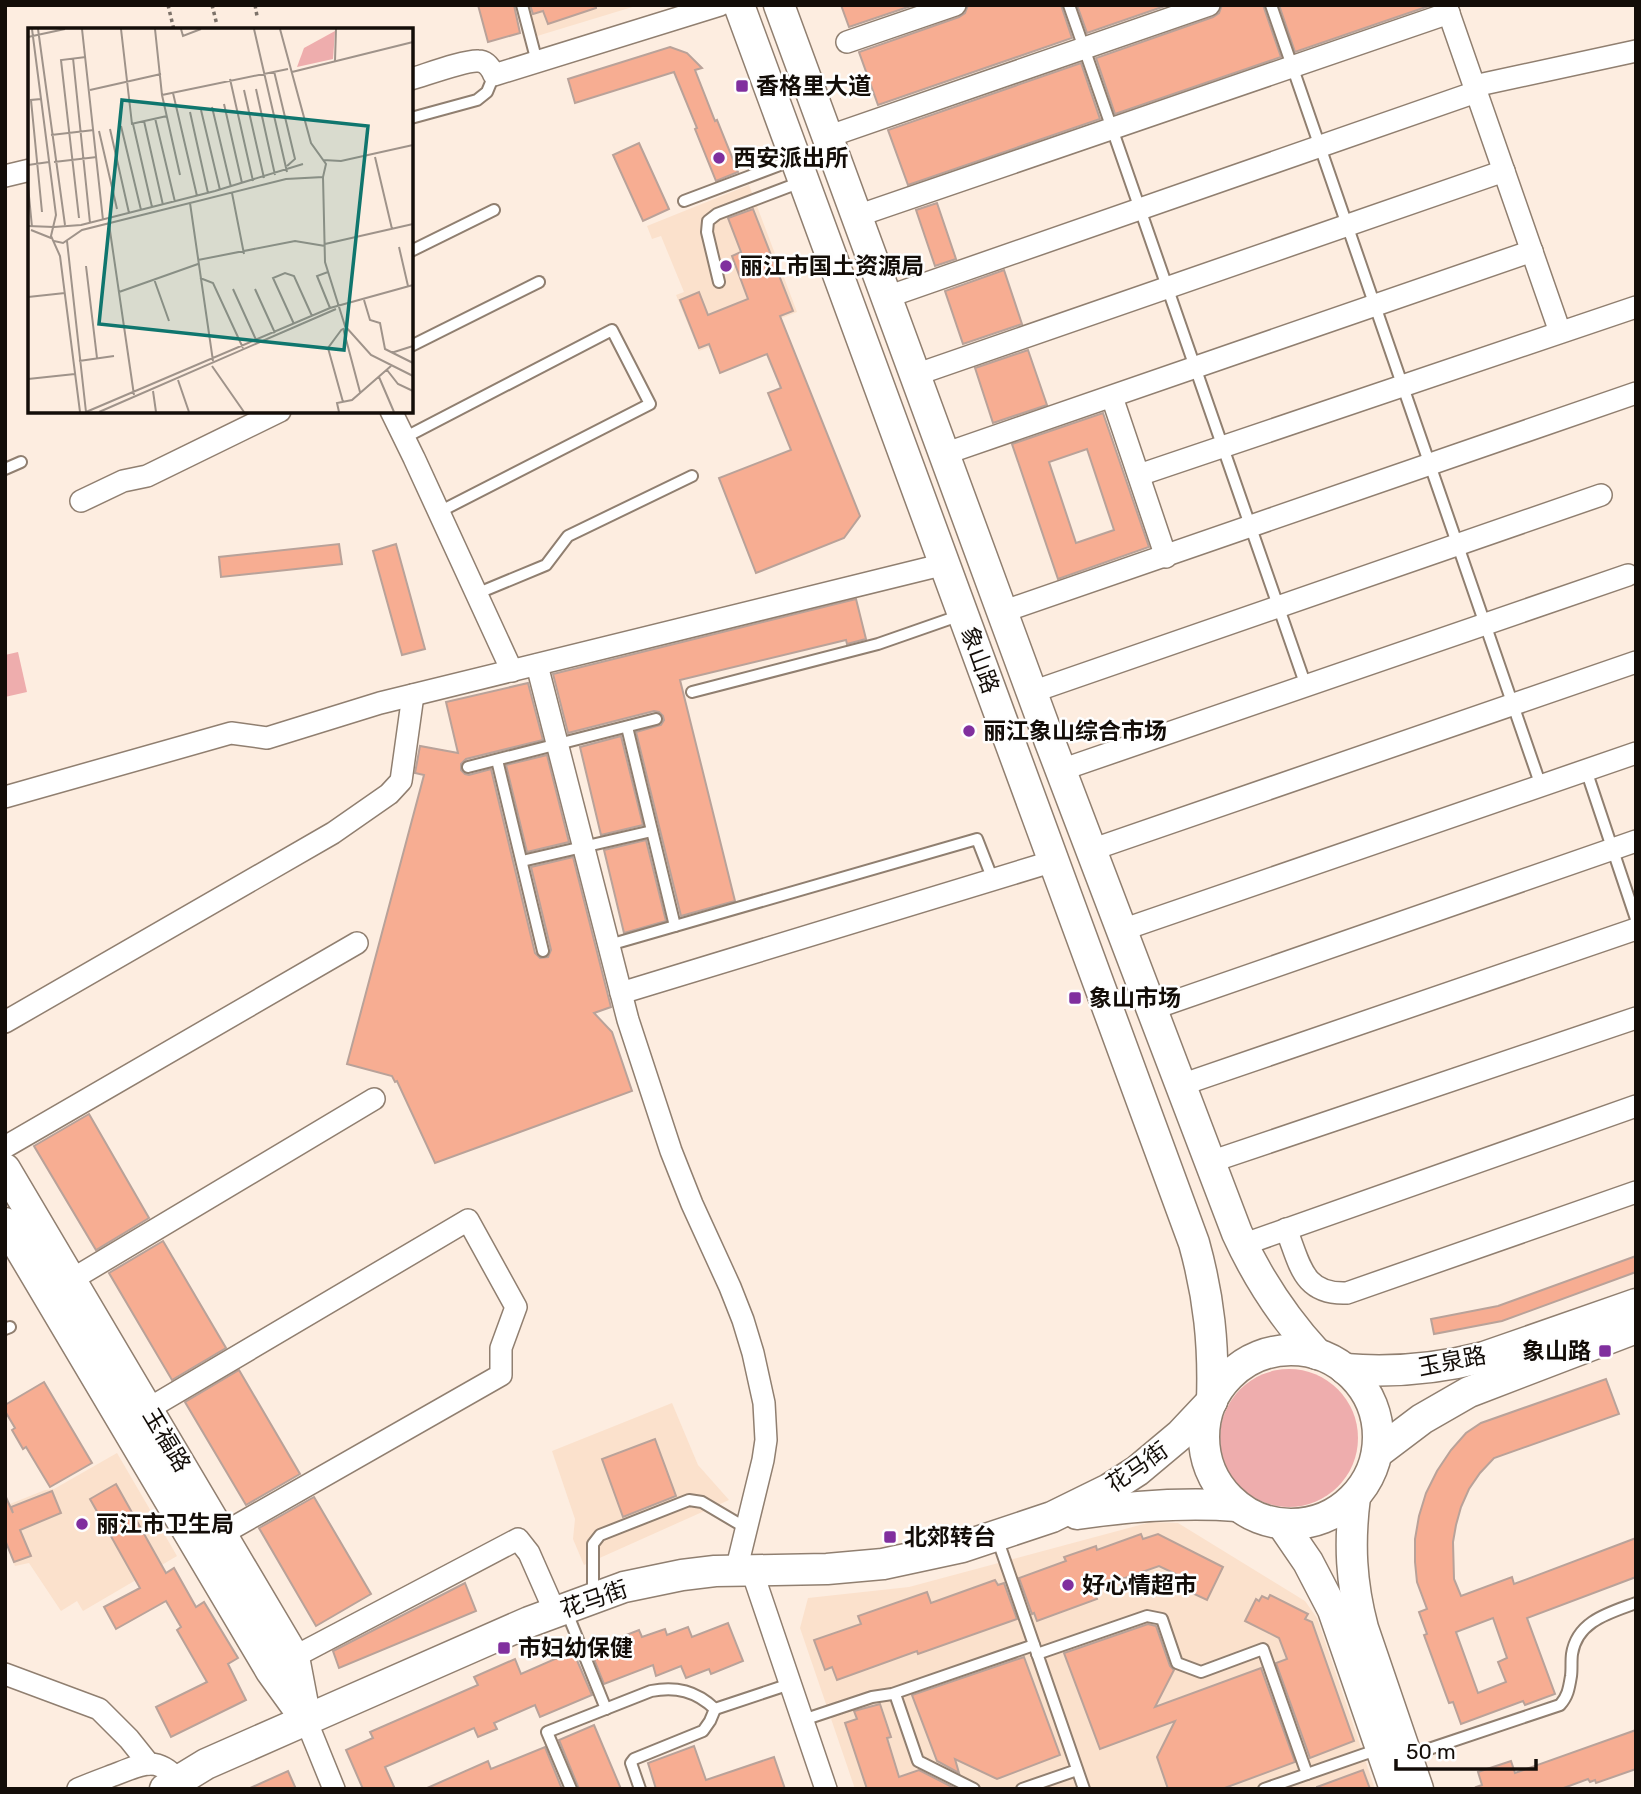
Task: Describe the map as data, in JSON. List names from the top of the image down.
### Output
{
  "streets": {
    "main road": [
      "象山路",
      "玉泉路",
      "玉福路",
      "花马街"
    ]
  },
  "crossings": [
    ["象山路", "玉泉路"],
    ["象山路", "花马街"],
    ["玉泉路", "花马街"],
    ["玉福路", "花马街"]
  ],
  "places": {
    "transit": [
      "香格里大道",
      "象山市场",
      "象山路",
      "北郊转台",
      "市妇幼保健"
    ],
    "other": [
      "西安派出所",
      "丽江市国土资源局",
      "丽江象山综合市场",
      "丽江市卫生局",
      "好心情超市"
    ]
  },
  "scale_bar": "50 m"
}
